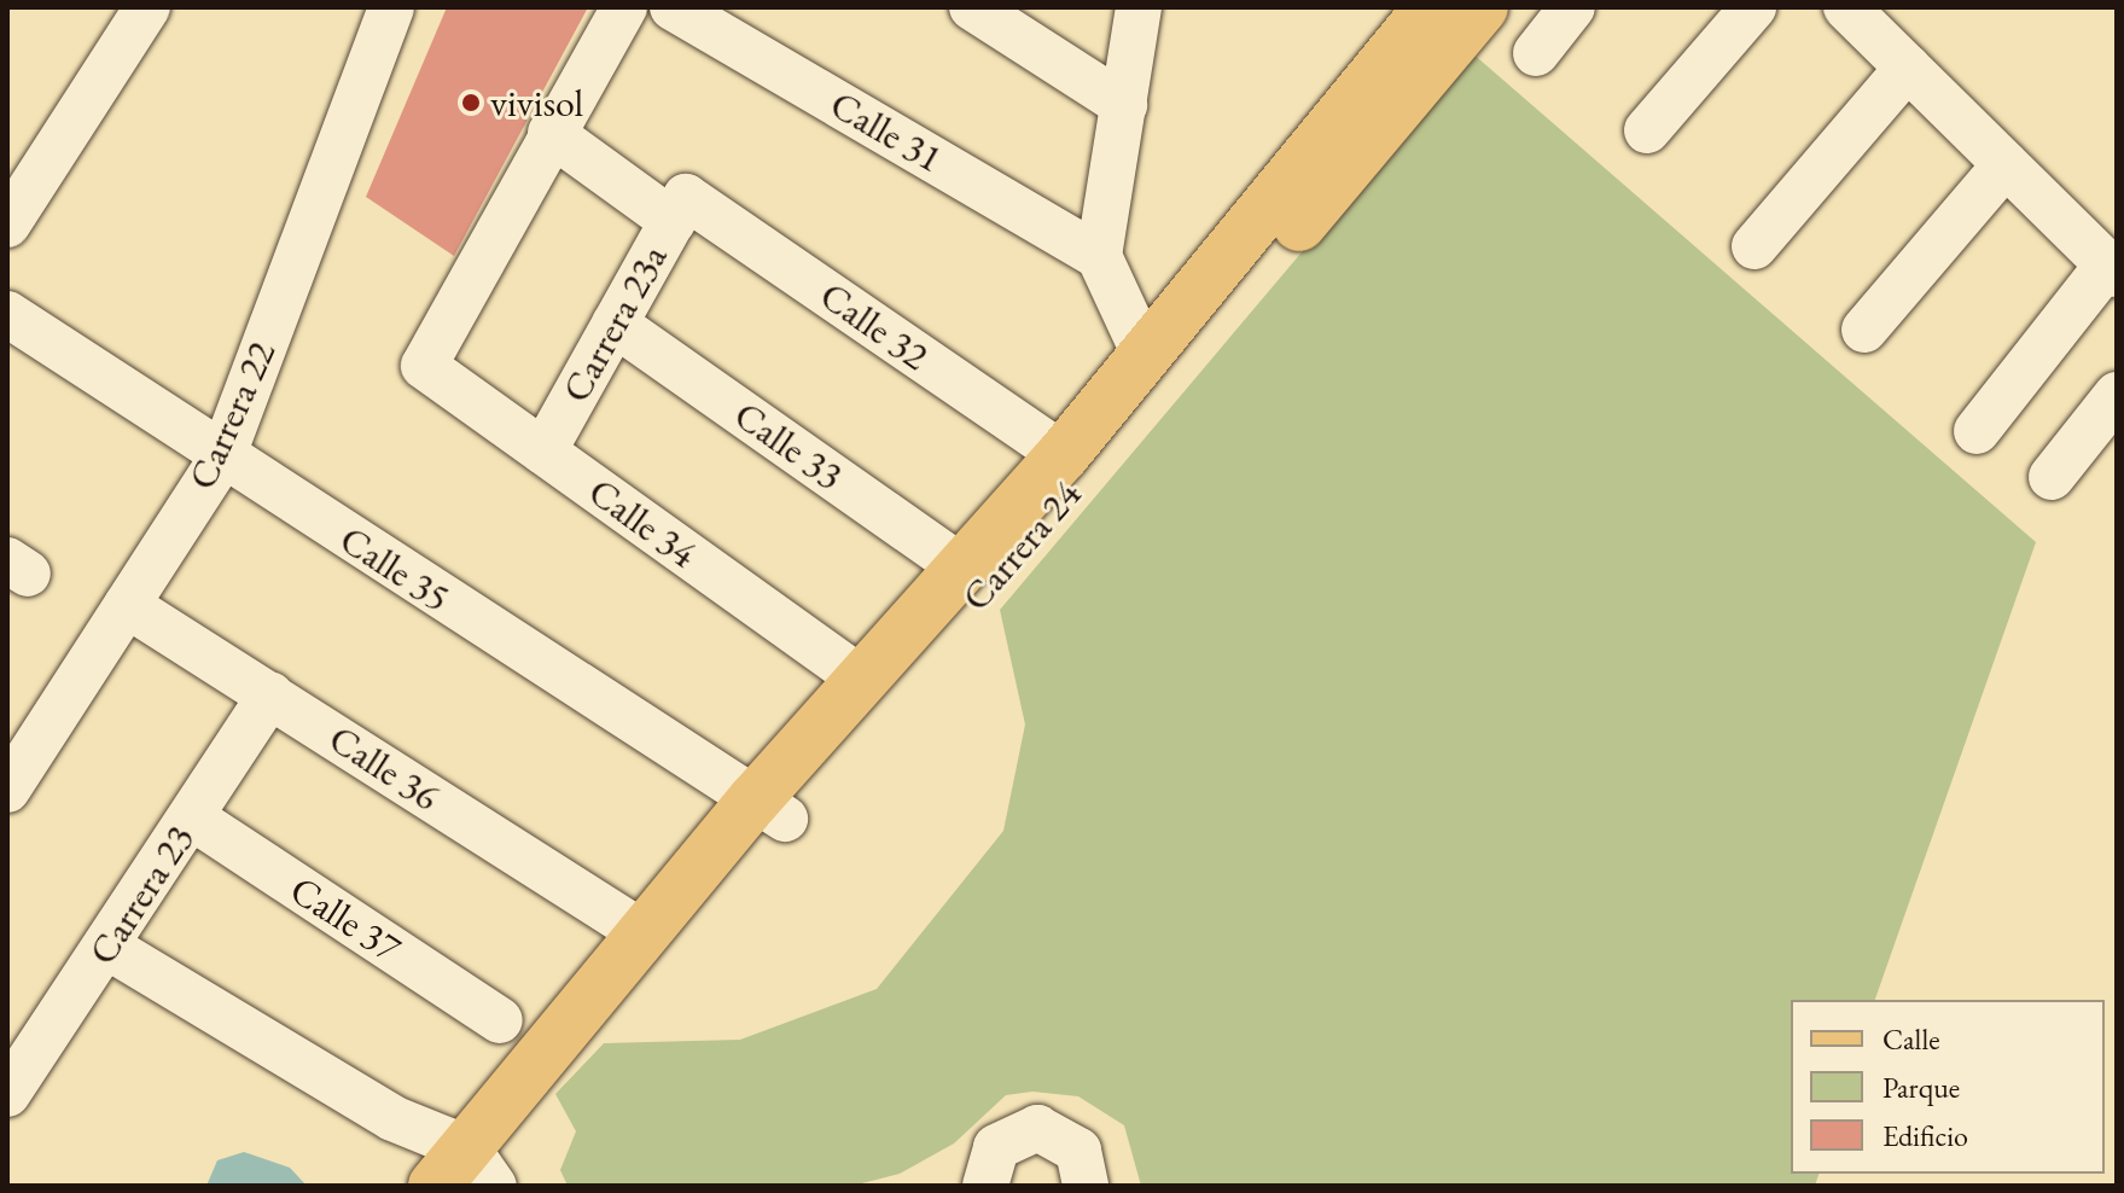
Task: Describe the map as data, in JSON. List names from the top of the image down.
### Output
{
  "streets": {
    "main road": ["Carrera 24"],
    "street": [
      "Calle 31",
      "Carrera 23a",
      "Calle 32",
      "Carrera 22",
      "Calle 33",
      "Calle 34",
      "Calle 35",
      "Calle 36",
      "Carrera 23",
      "Calle 37"
    ]
  },
  "crossings": [
    ["Carrera 23a", "Calle 32"],
    ["Carrera 23a", "Calle 33"],
    ["Carrera 23a", "Calle 34"],
    ["Calle 32", "Calle 34"],
    ["Calle 32", "Carrera 24"],
    ["Carrera 22", "Calle 35"],
    ["Carrera 22", "Calle 36"],
    ["Calle 33", "Carrera 24"],
    ["Calle 34", "Carrera 24"],
    ["Carrera 24", "Calle 35"],
    ["Carrera 24", "Calle 36"],
    ["Calle 36", "Carrera 23"],
    ["Carrera 23", "Calle 37"]
  ],
  "places": ["vivisol"],
  "legend": ["Calle", "Parque", "Edificio"]
}
